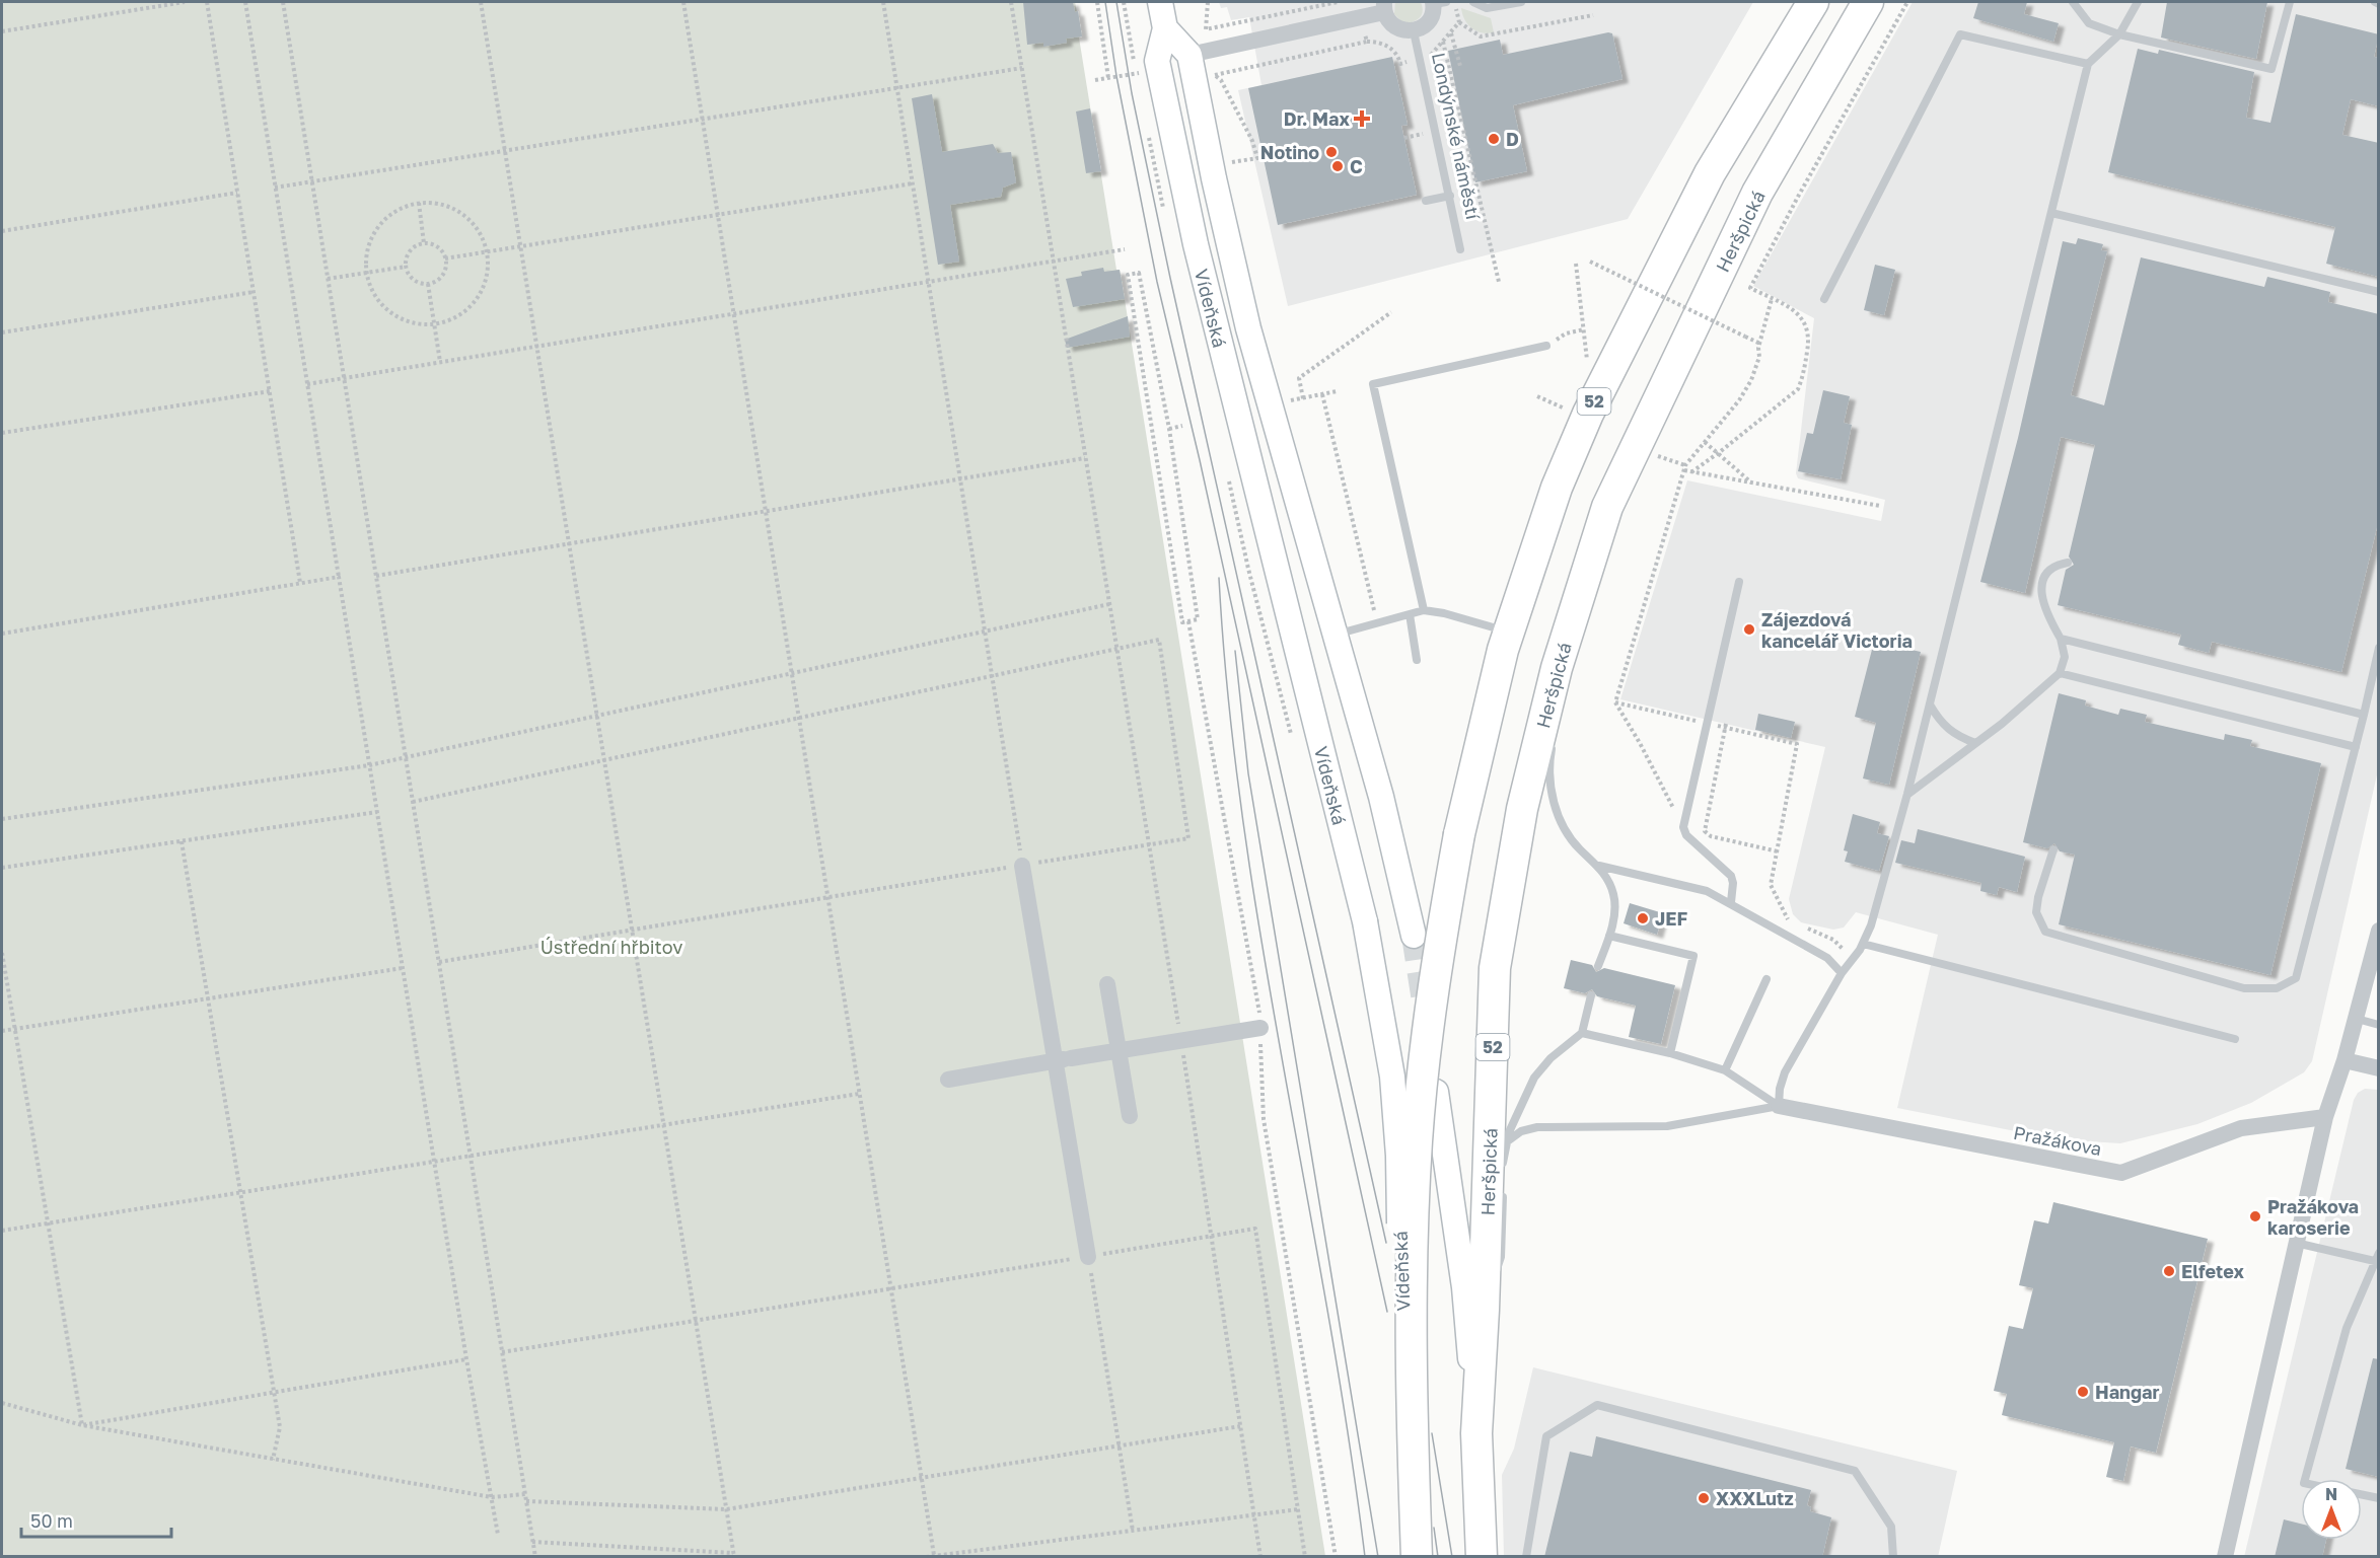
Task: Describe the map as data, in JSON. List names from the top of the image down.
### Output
{
  "streets": {
    "highway": ["Heršpická", "Vídeňská", "52"],
    "street": ["Londýnské náměstí", "Pražákova"]
  },
  "crossings": [
    ["Heršpická", "52"],
    ["Vídeňská", "52"]
  ],
  "parks": ["Ústřední hřbitov"],
  "places": {
    "health": ["Dr. Max"],
    "other": [
      "D",
      "Notino",
      "C",
      "Zájezdová kancelář Victoria",
      "JEF",
      "Pražákova karoserie",
      "Elfetex",
      "Hangar",
      "XXXLutz"
    ]
  },
  "scale_bar": "50 m",
  "north": "top"
}
